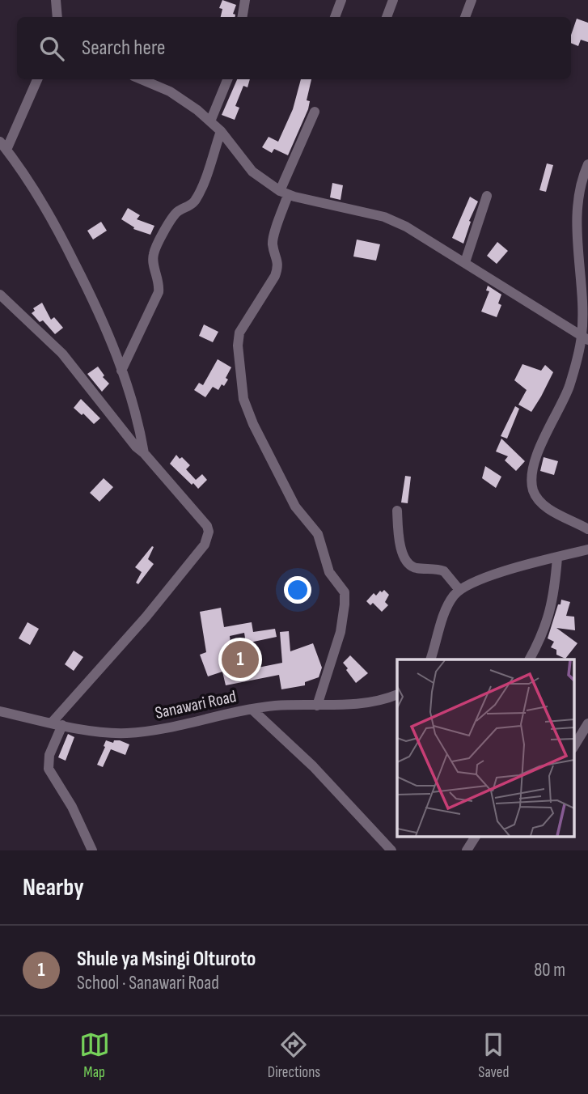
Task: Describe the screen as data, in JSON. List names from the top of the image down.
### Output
{
  "streets": {
    "street": ["Sanawari Road"]
  },
  "page": {
    "search": "Search here",
    "pins": "1",
    "heading": "Nearby",
    "list": [
      {
        "mark": "1",
        "name": "Shule ya Msingi Olturoto",
        "note": "School · Sanawari Road",
        "value": "80 m"
      }
    ],
    "nav": ["Map", "Directions", "Saved"]
  }
}
